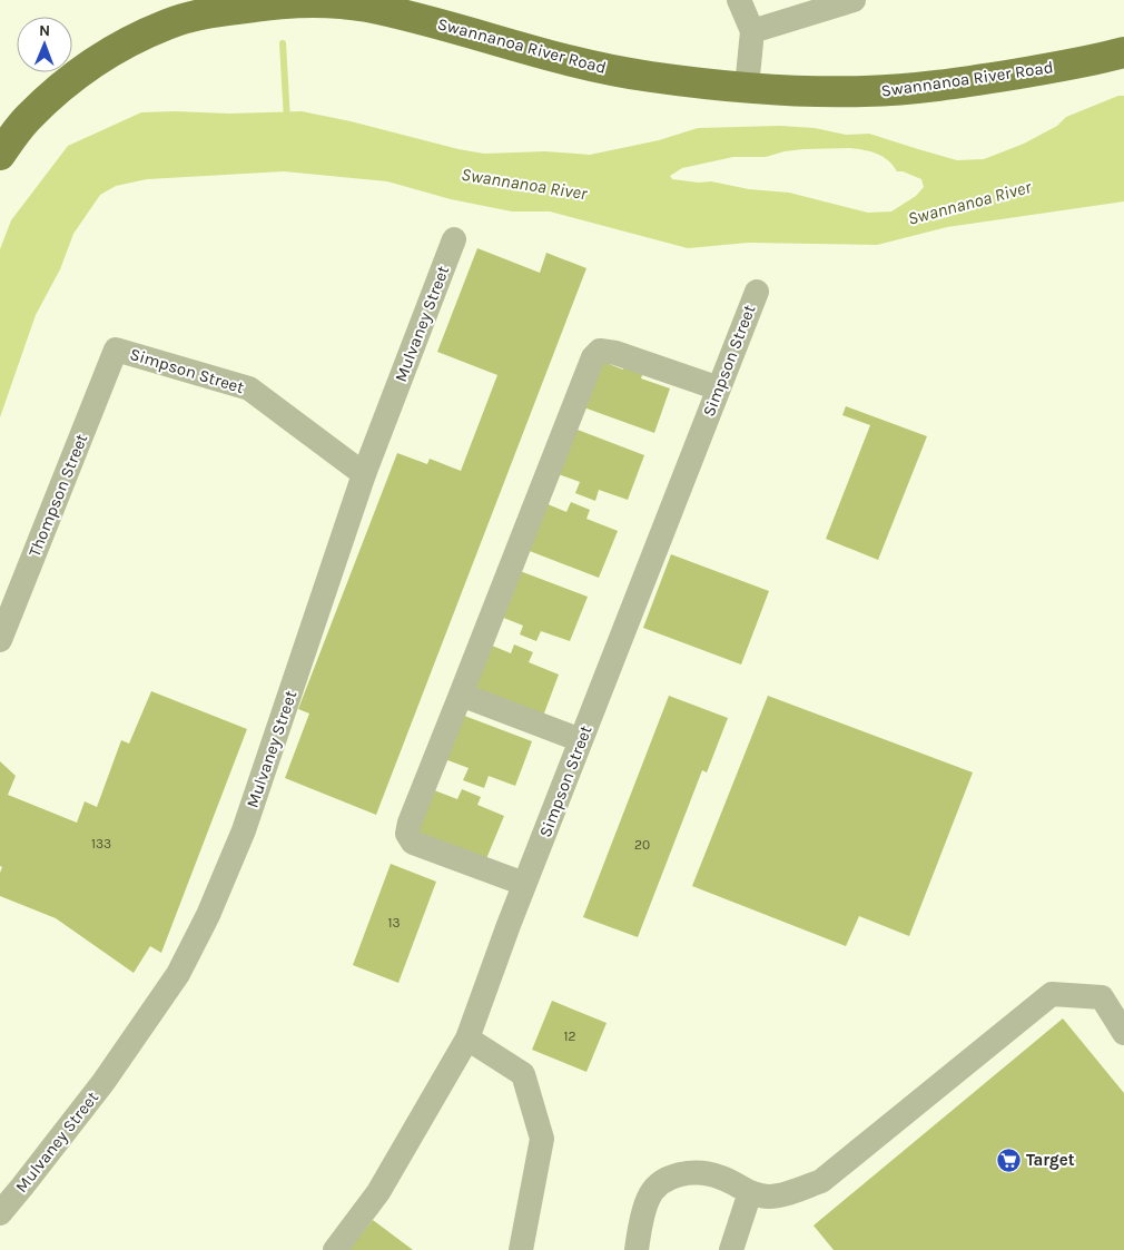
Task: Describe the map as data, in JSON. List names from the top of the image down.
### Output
{
  "streets": {
    "main road": ["Swannanoa River Road"],
    "street": ["Mulvaney Street", "Simpson Street", "Thompson Street"]
  },
  "crossings": [
    ["Mulvaney Street", "Simpson Street"],
    ["Simpson Street", "Thompson Street"]
  ],
  "water": ["Swannanoa River"],
  "places": {
    "supermarket": ["Target"]
  },
  "house_numbers": [
    "133",
    "20",
    "13",
    "12"
  ],
  "north": "top"
}
